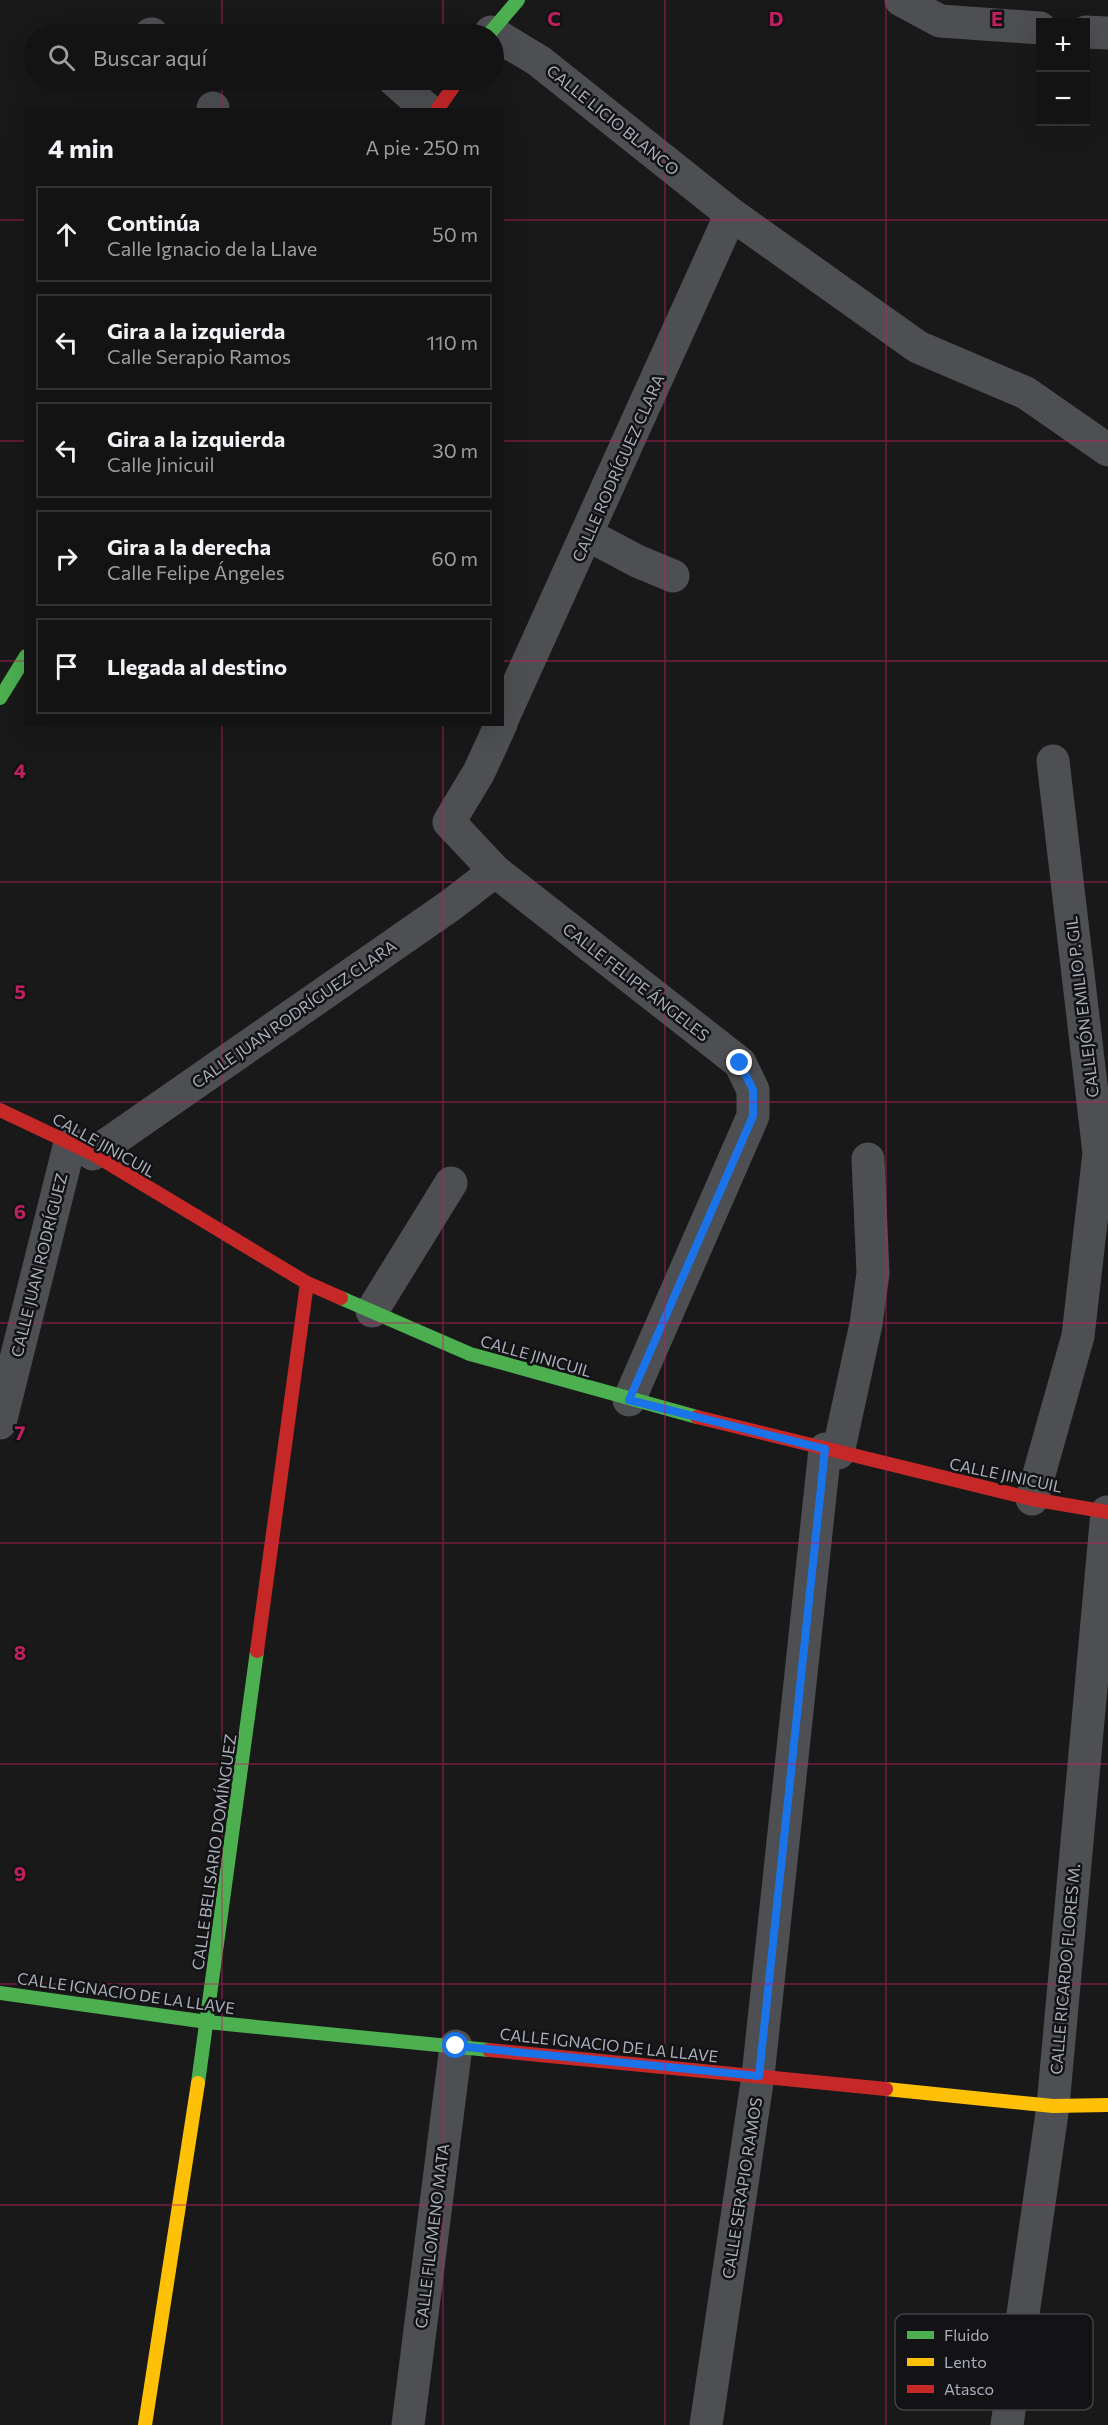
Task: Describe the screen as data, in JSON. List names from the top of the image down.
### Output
{
  "streets": {
    "street": [
      "CALLE LICIO BLANCO",
      "CALLE RODRÍGUEZ CLARA",
      "CALLE FELIPE ÁNGELES",
      "CALLEJÓN EMILIO P. GIL",
      "CALLE JUAN RODRÍGUEZ CLARA",
      "CALLE JINICUIL",
      "CALLE JUAN RODRÍGUEZ",
      "CALLE BELISARIO DOMÍNGUEZ",
      "CALLE RICARDO FLORES M.",
      "CALLE IGNACIO DE LA LLAVE",
      "CALLE SERAPIO RAMOS",
      "CALLE FILOMENO MATA"
    ]
  },
  "crossings": [
    ["CALLE LICIO BLANCO", "CALLE RODRÍGUEZ CLARA"],
    ["CALLE RODRÍGUEZ CLARA", "CALLE FELIPE ÁNGELES"],
    ["CALLE FELIPE ÁNGELES", "CALLE JUAN RODRÍGUEZ CLARA"],
    ["CALLE FELIPE ÁNGELES", "CALLE JINICUIL"],
    ["CALLEJÓN EMILIO P. GIL", "CALLE JINICUIL"],
    ["CALLE JUAN RODRÍGUEZ CLARA", "CALLE JINICUIL"],
    ["CALLE JUAN RODRÍGUEZ CLARA", "CALLE JUAN RODRÍGUEZ"],
    ["CALLE JINICUIL", "CALLE JUAN RODRÍGUEZ"],
    ["CALLE JINICUIL", "CALLE BELISARIO DOMÍNGUEZ"],
    ["CALLE JINICUIL", "CALLE RICARDO FLORES M."],
    ["CALLE JINICUIL", "CALLE SERAPIO RAMOS"],
    ["CALLE BELISARIO DOMÍNGUEZ", "CALLE IGNACIO DE LA LLAVE"],
    ["CALLE RICARDO FLORES M.", "CALLE IGNACIO DE LA LLAVE"],
    ["CALLE IGNACIO DE LA LLAVE", "CALLE SERAPIO RAMOS"],
    ["CALLE IGNACIO DE LA LLAVE", "CALLE FILOMENO MATA"]
  ],
  "legend": ["Fluido", "Lento", "Atasco"],
  "page": {
    "map_buttons": ["+", "−"],
    "search": "Buscar aquí",
    "heading": ["4 min", "A pie · 250 m"],
    "list": [
      ["Continúa", "Calle Ignacio de la Llave", "50 m"],
      ["Gira a la izquierda", "Calle Serapio Ramos", "110 m"],
      ["Gira a la izquierda", "Calle Jinicuil", "30 m"],
      ["Gira a la derecha", "Calle Felipe Ángeles", "60 m"],
      "Llegada al destino"
    ]
  },
  "grid": {
    "columns": ["C", "D", "E"],
    "rows": [
      "4",
      "5",
      "6",
      "7",
      "8",
      "9"
    ]
  }
}
